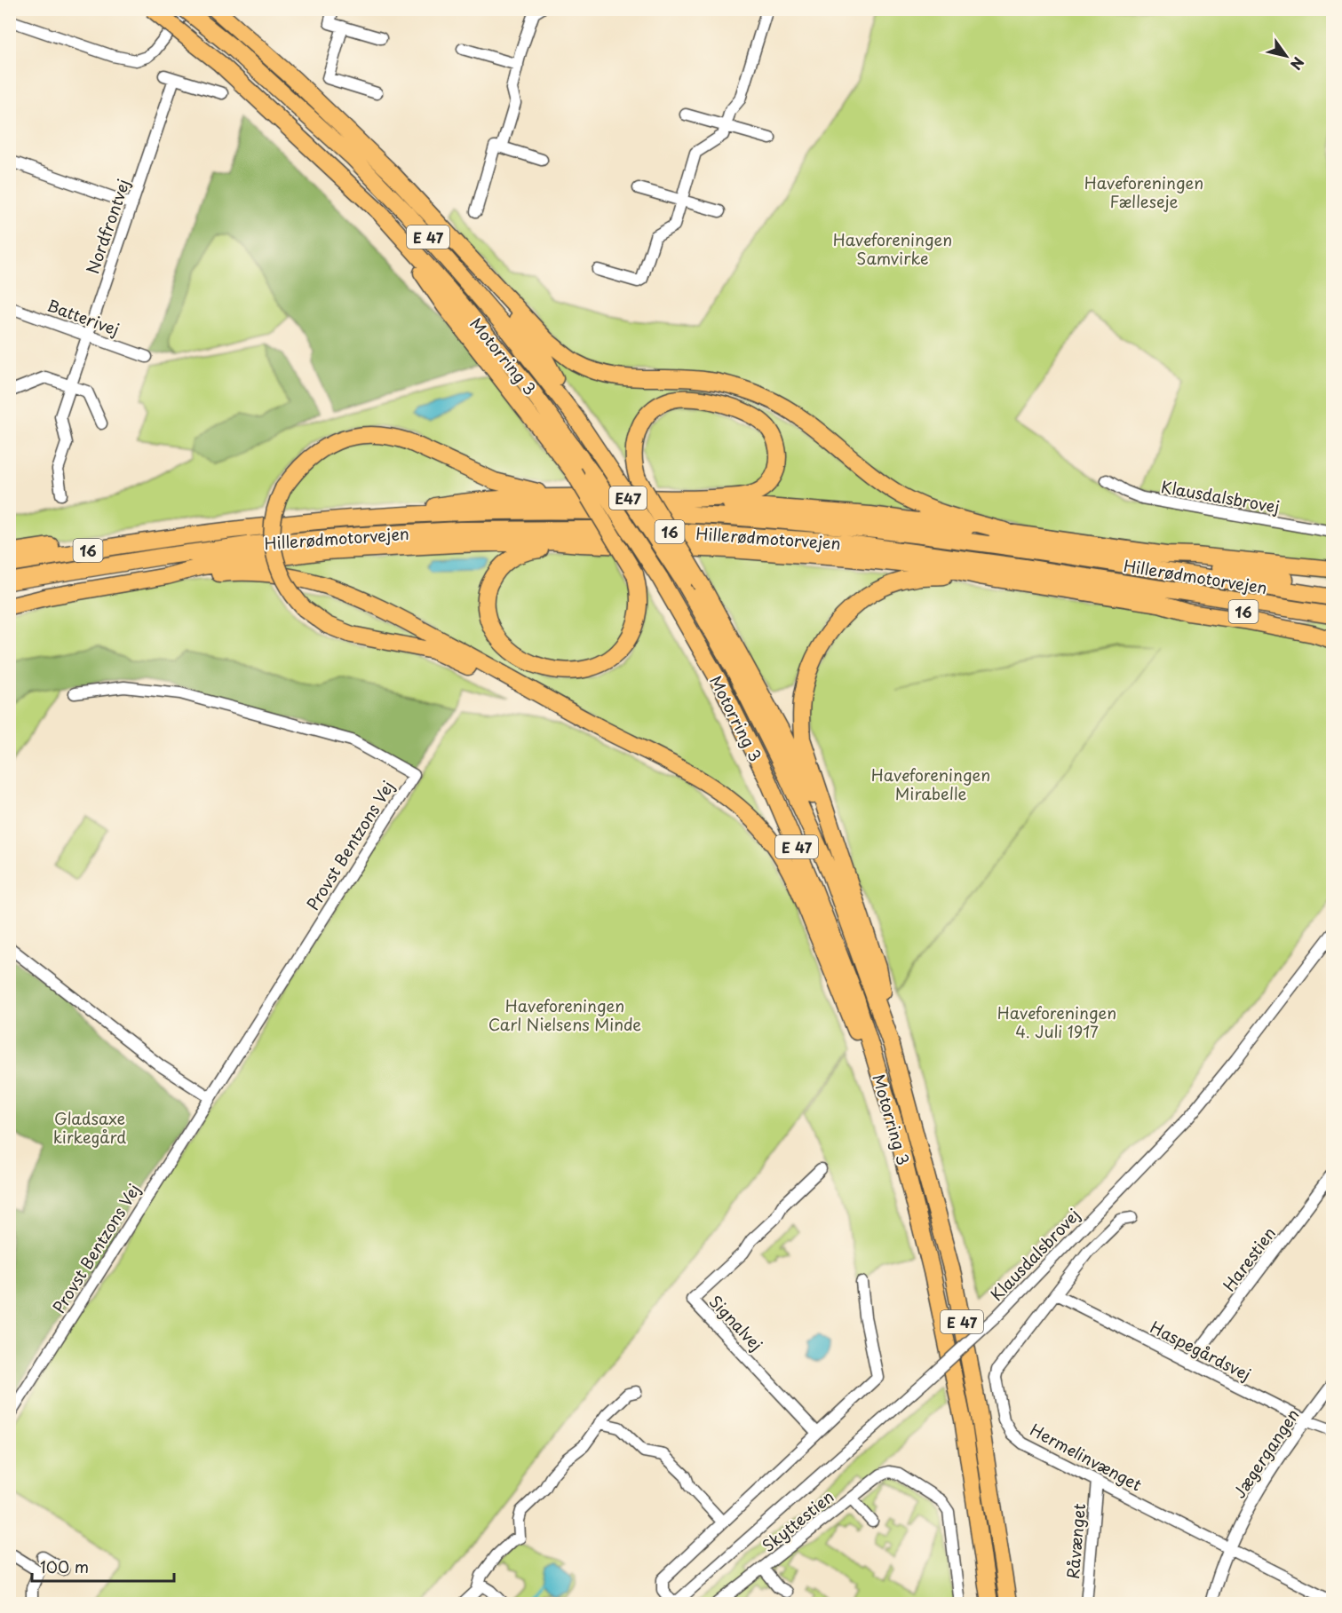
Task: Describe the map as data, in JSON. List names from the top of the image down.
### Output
{
  "streets": {
    "highway": [
      "E 47",
      "Motorring 3",
      "E47",
      "16",
      "Hillerødmotorvejen"
    ],
    "street": [
      "Nordfrontvej",
      "Batterivej",
      "Klausdalsbrovej",
      "Provst Bentzons Vej",
      "Harestien",
      "Signalvej",
      "Haspegårdsvej",
      "Jægergangen",
      "Hermelinvænget",
      "Skyttestien",
      "Råvænget"
    ]
  },
  "crossings": [
    ["Nordfrontvej", "Batterivej"],
    ["16", "Hillerødmotorvejen"],
    ["Harestien", "Haspegårdsvej"],
    ["Haspegårdsvej", "Jægergangen"],
    ["Haspegårdsvej", "Hermelinvænget"],
    ["Jægergangen", "Hermelinvænget"],
    ["Hermelinvænget", "Råvænget"]
  ],
  "parks": [
    "Haveforeningen Fælleseje",
    "Haveforeningen Samvirke",
    "Haveforeningen Mirabelle",
    "Haveforeningen Carl Nielsens Minde",
    "Haveforeningen 4. Juli 1917",
    "Gladsaxe kirkegård"
  ],
  "scale_bar": "100 m",
  "north": "bottom right"
}
